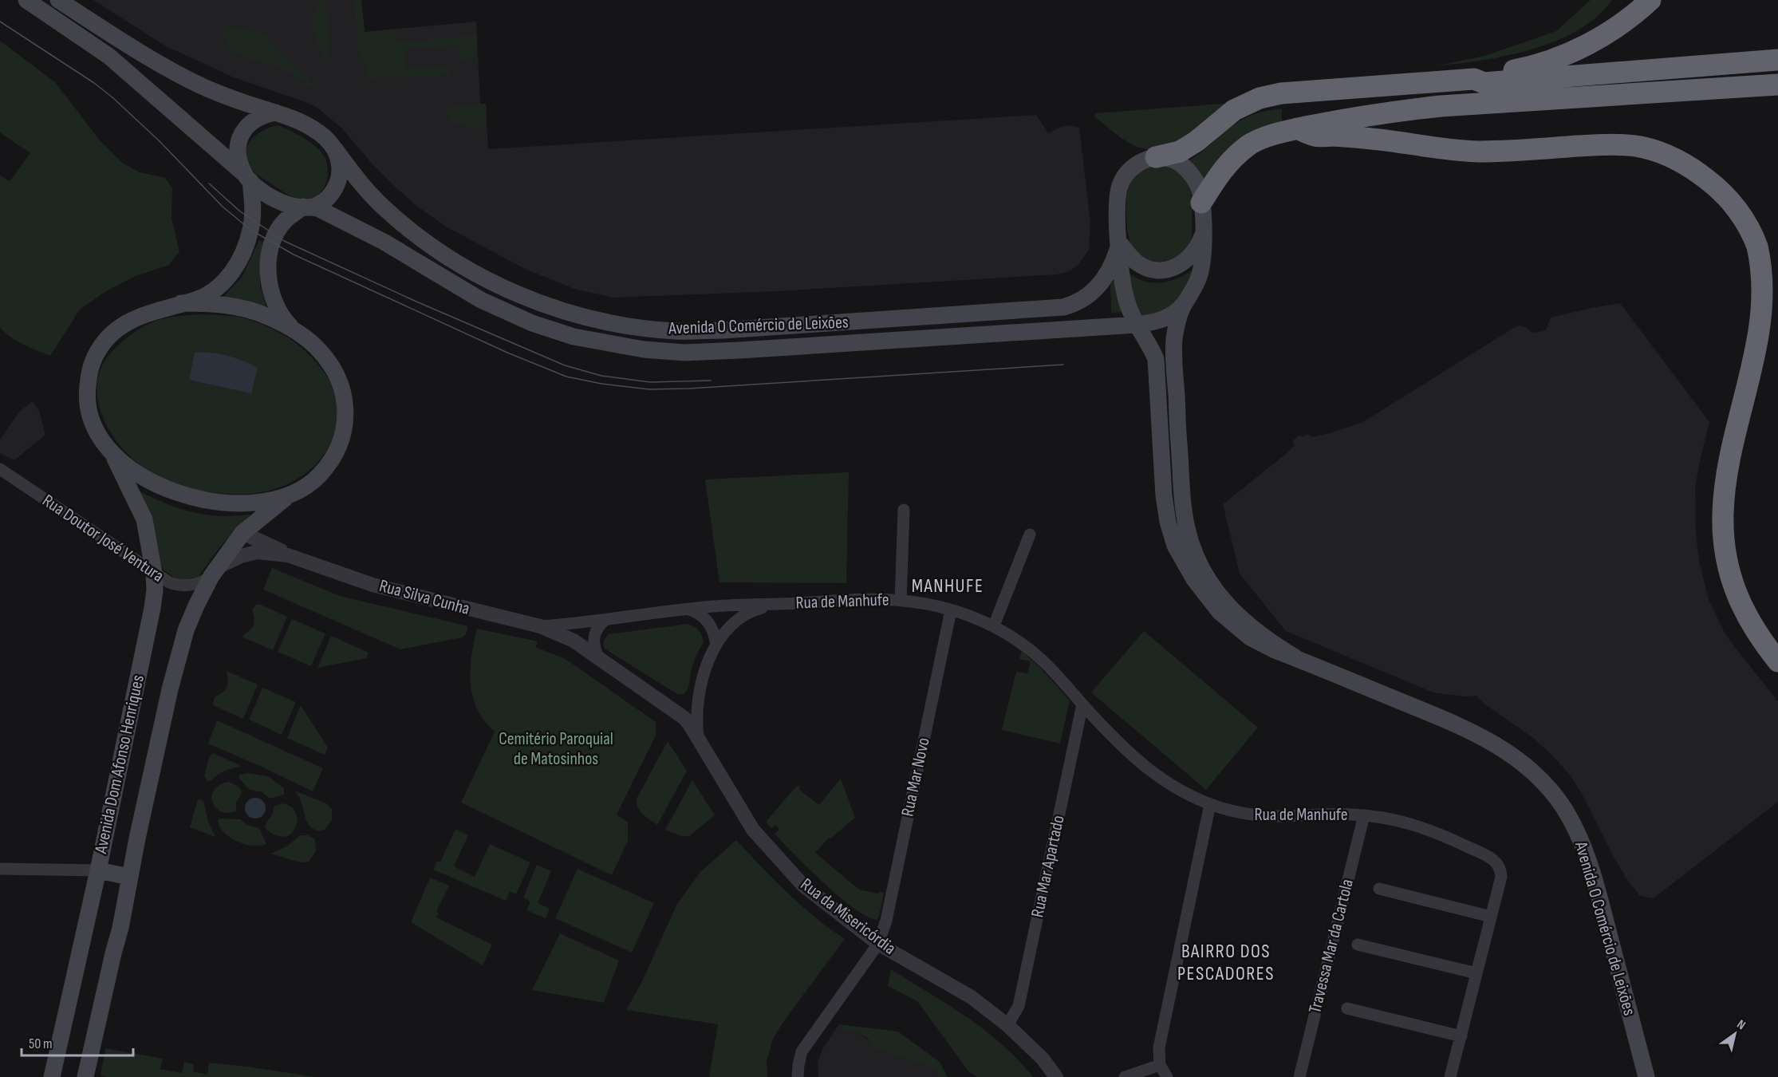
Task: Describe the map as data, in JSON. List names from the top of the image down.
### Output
{
  "streets": {
    "main road": ["Avenida O Comércio de Leixões", "Avenida Dom Afonso Henriques"],
    "street": [
      "Rua Doutor José Ventura",
      "Rua Silva Cunha",
      "Rua de Manhufe",
      "Rua Mar Novo",
      "Rua Mar Apartado",
      "Rua da Misericórdia",
      "Travessa Mar da Cartola"
    ]
  },
  "crossings": [
    ["Rua Doutor José Ventura", "Rua Silva Cunha"],
    ["Rua Doutor José Ventura", "Avenida Dom Afonso Henriques"],
    ["Rua Silva Cunha", "Avenida Dom Afonso Henriques"],
    ["Rua Silva Cunha", "Rua da Misericórdia"],
    ["Rua de Manhufe", "Rua Mar Novo"],
    ["Rua de Manhufe", "Rua Mar Apartado"],
    ["Rua de Manhufe", "Travessa Mar da Cartola"],
    ["Rua Mar Novo", "Rua da Misericórdia"],
    ["Rua Mar Apartado", "Rua da Misericórdia"]
  ],
  "districts": ["MANHUFE", "BAIRRO DOS PESCADORES"],
  "parks": ["Cemitério Paroquial de Matosinhos"],
  "scale_bar": "50 m",
  "north": "top right"
}
